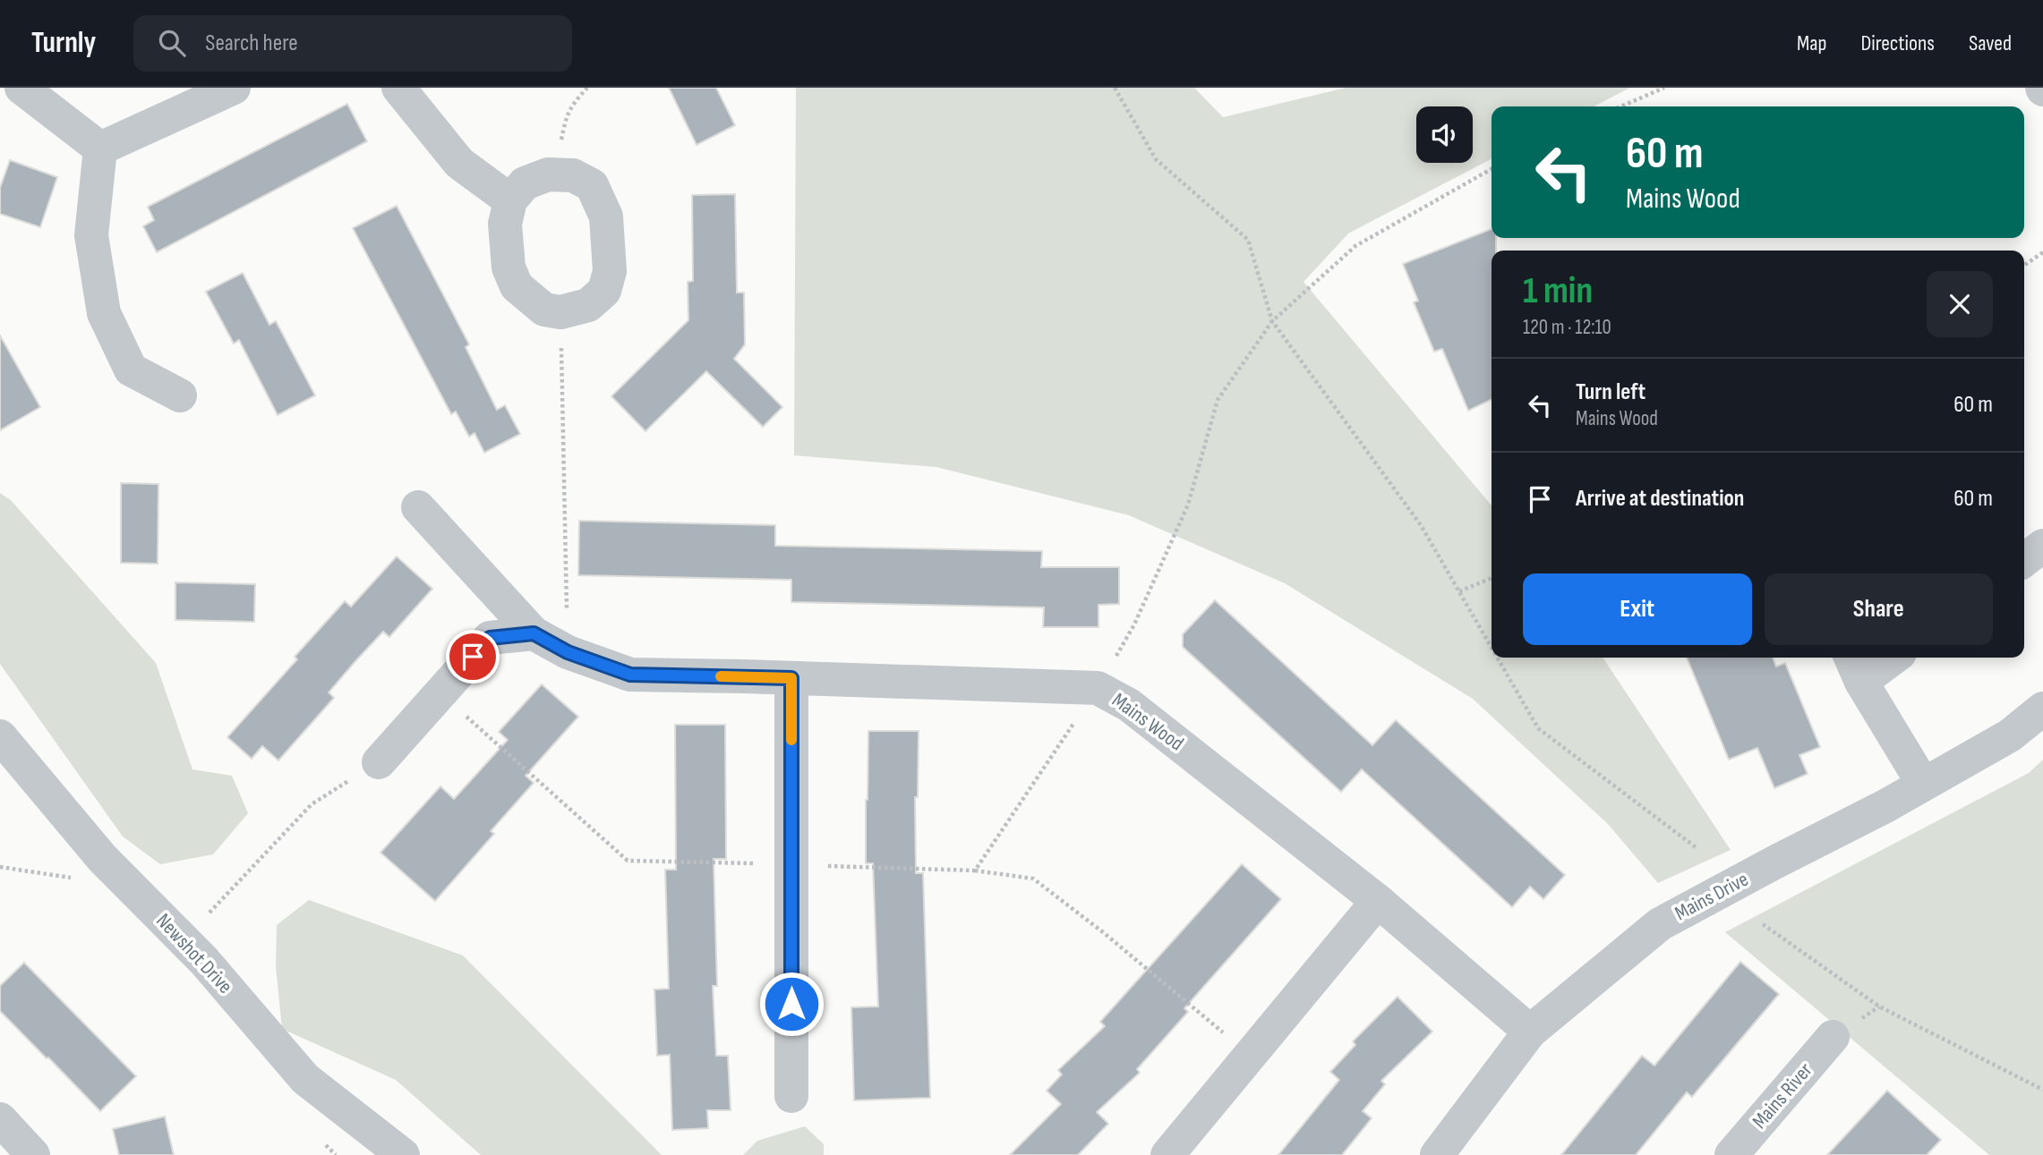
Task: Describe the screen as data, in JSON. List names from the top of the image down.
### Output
{
  "streets": {
    "street": [
      "Mains Wood",
      "Mains Drive",
      "Newshot Drive",
      "Mains River"
    ]
  },
  "crossings": [
    ["Mains Wood", "Mains Drive"]
  ],
  "page": {
    "header": "Turnly",
    "search": "Search here",
    "nav": ["Map", "Directions", "Saved"],
    "turn": ["60 m", "Mains Wood"],
    "heading": ["1 min", "120 m · 12:10"],
    "list": [
      {
        "name": "Turn left",
        "note": "Mains Wood",
        "value": "60 m"
      },
      {
        "name": "Arrive at destination",
        "value": "60 m"
      }
    ],
    "buttons": ["Exit", "Share"]
  }
}
